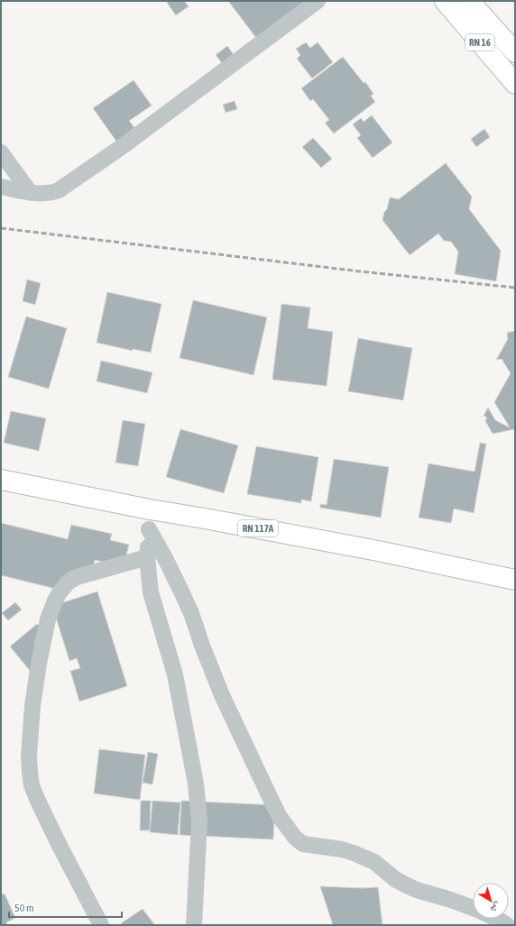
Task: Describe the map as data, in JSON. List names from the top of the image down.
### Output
{
  "streets": {
    "main road": ["RN 16", "RN 117A"]
  },
  "scale_bar": "50 m",
  "north": "bottom right"
}
